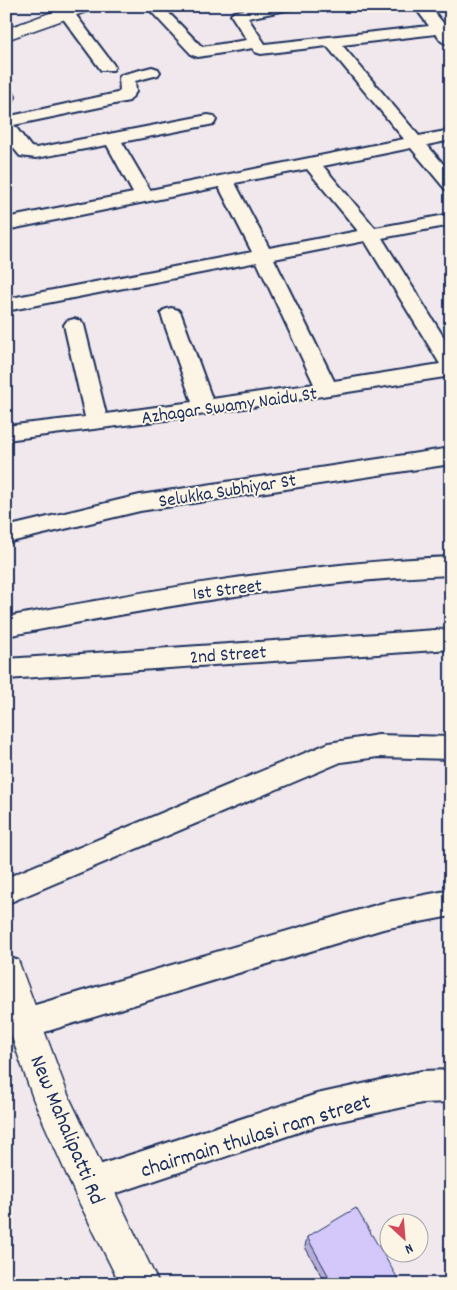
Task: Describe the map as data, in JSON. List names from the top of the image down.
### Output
{
  "streets": {
    "street": [
      "Azhagar Swamy Naidu St",
      "Selukka Subhiyar St",
      "1st Street",
      "2nd Street",
      "New Mahalipatti Rd",
      "chairmain thulasi ram street"
    ]
  },
  "crossings": [
    ["New Mahalipatti Rd", "chairmain thulasi ram street"]
  ],
  "north": "bottom right"
}
